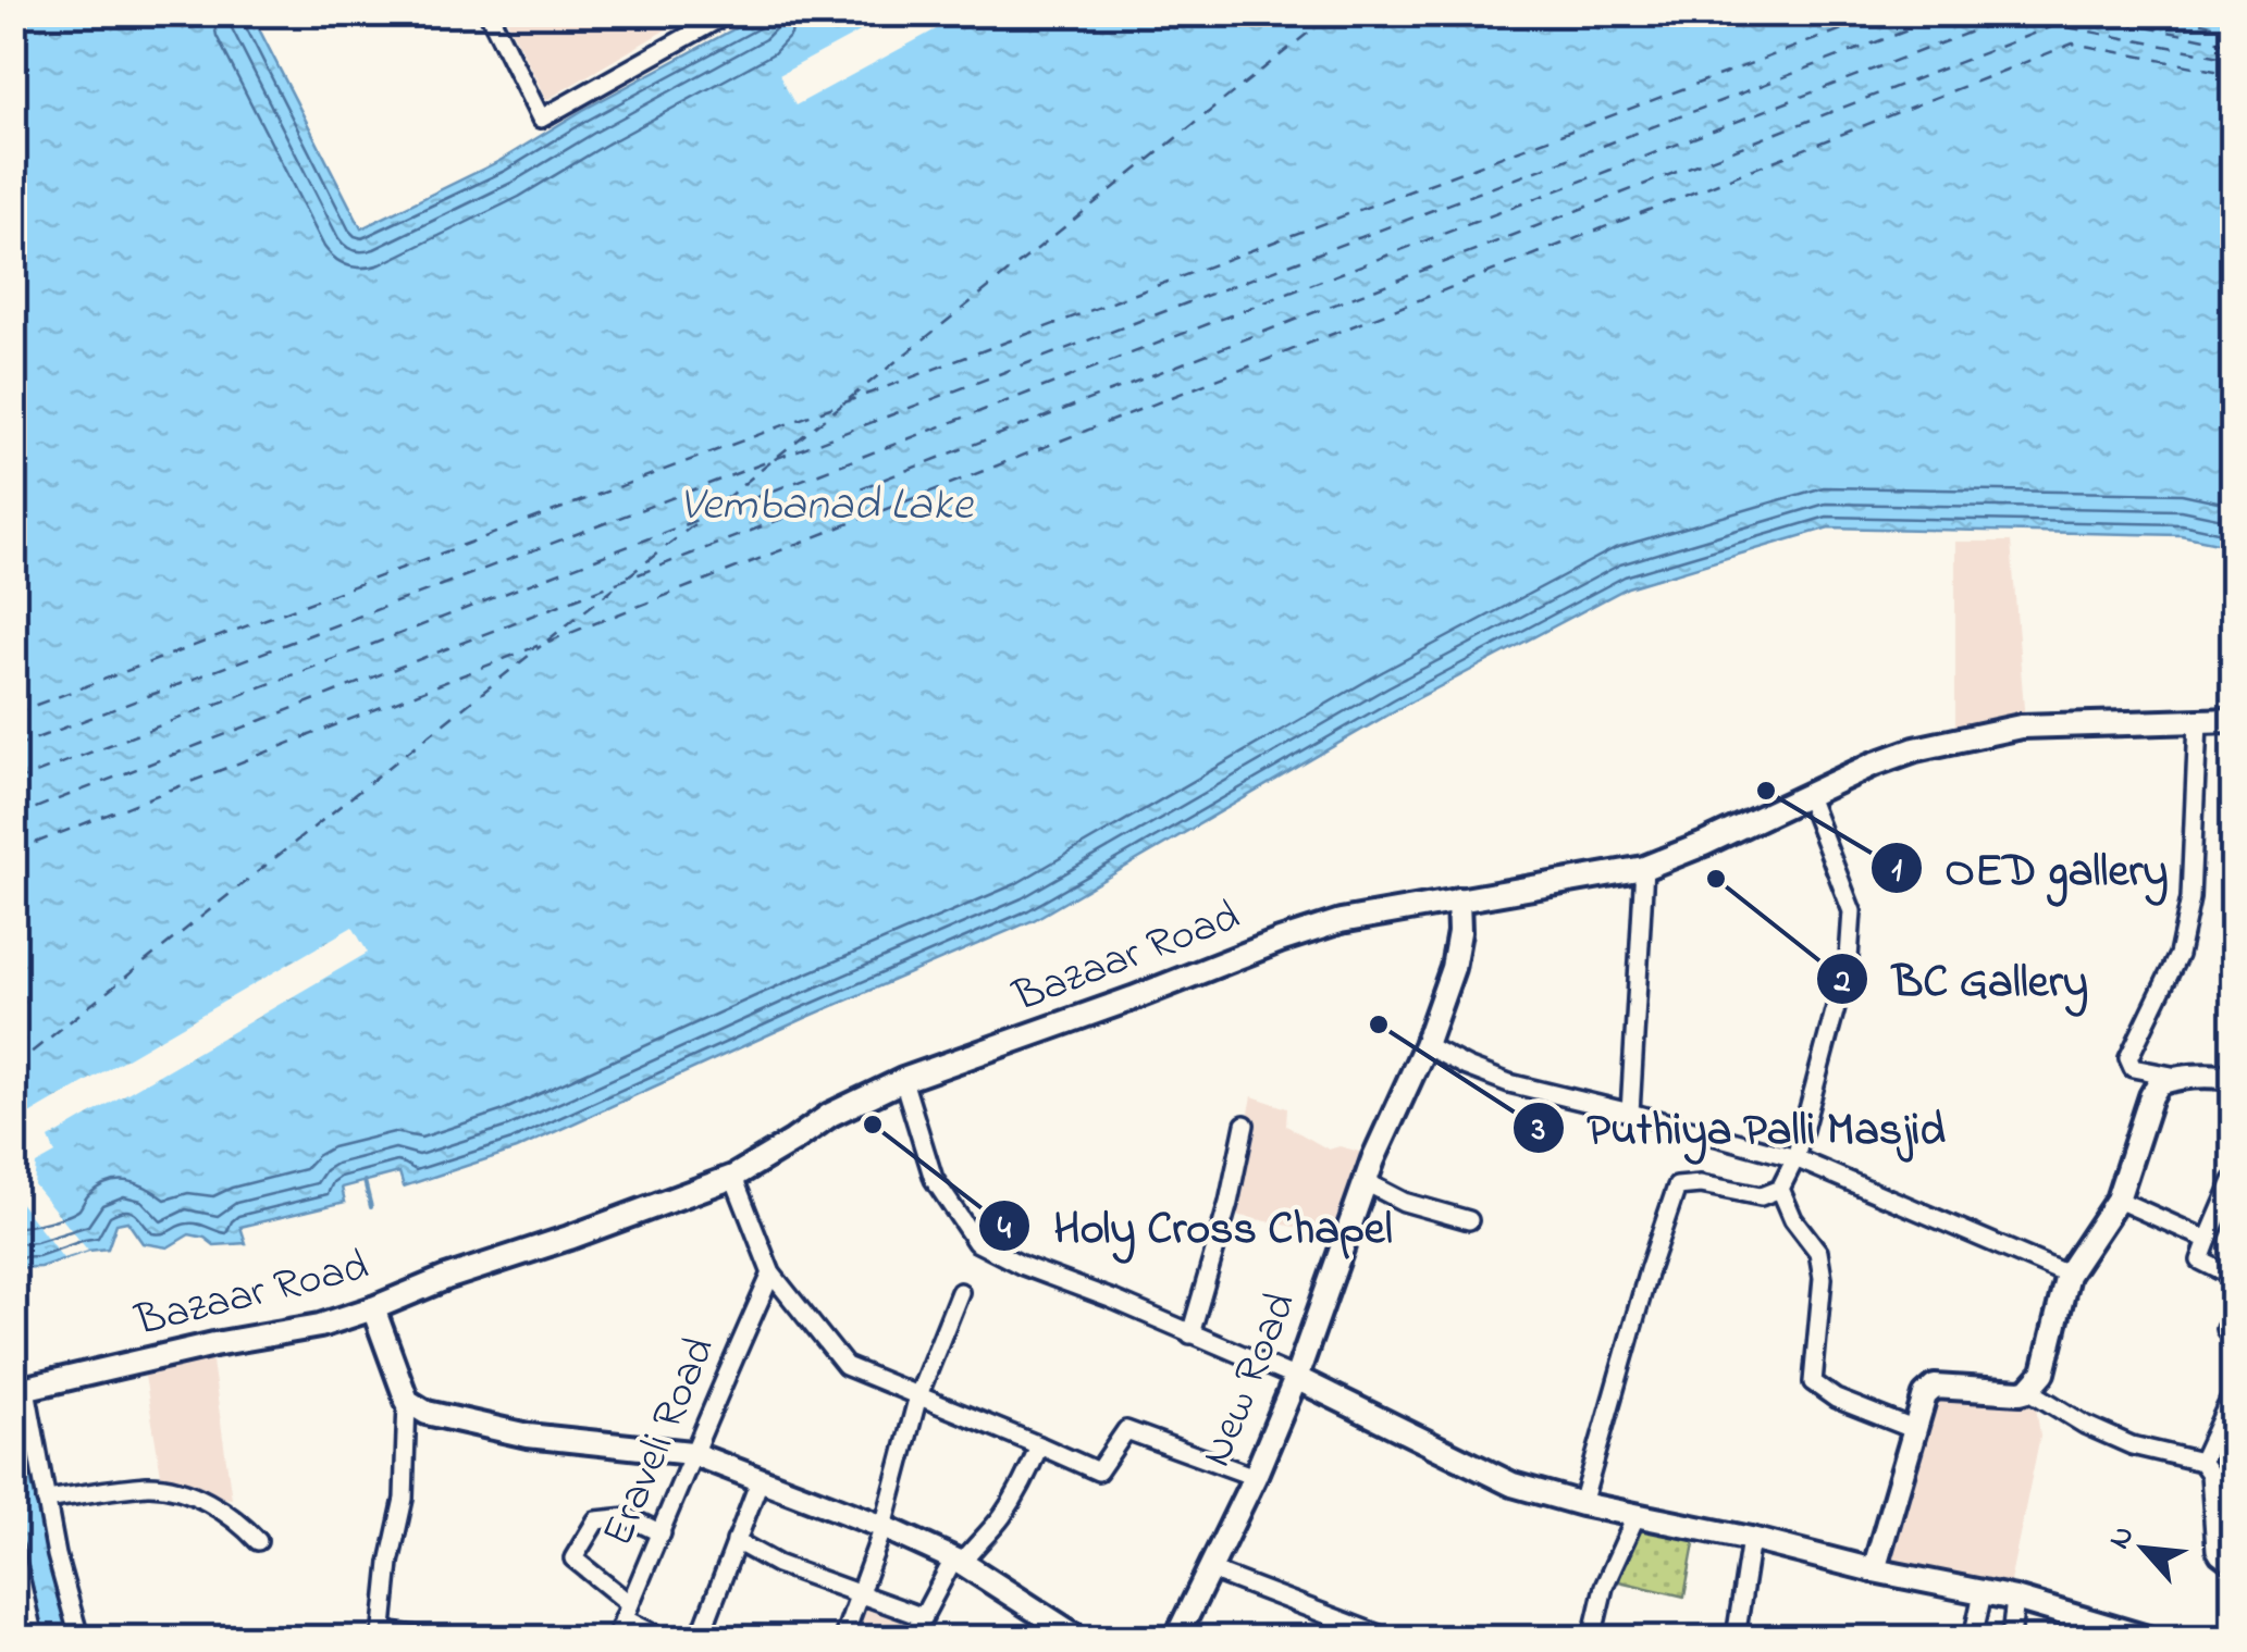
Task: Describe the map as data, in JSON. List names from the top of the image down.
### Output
{
  "streets": {
    "street": ["Bazaar Road", "New Road", "Eraveli Road"]
  },
  "crossings": [
    ["Bazaar Road", "New Road"]
  ],
  "water": ["Vembanad Lake"],
  "places": [
    "OED gallery",
    "BC Gallery",
    "Puthiya Palli Masjid",
    "Holy Cross Chapel"
  ],
  "north": "top left"
}
